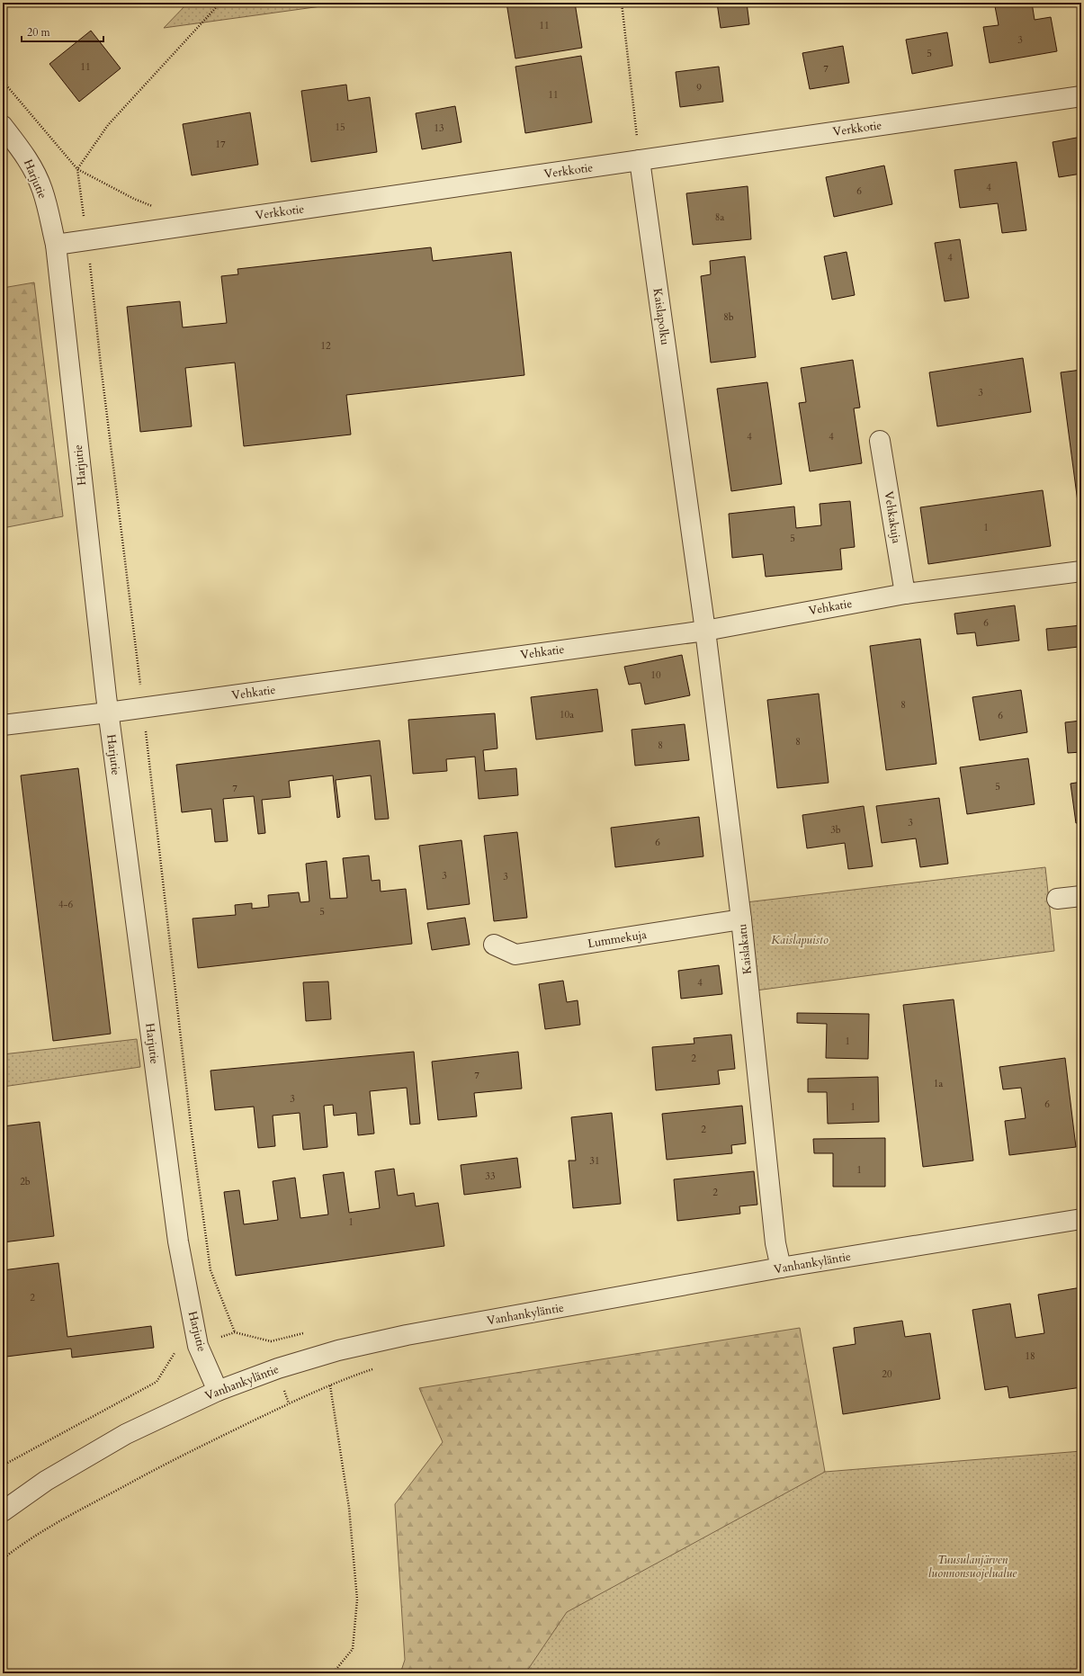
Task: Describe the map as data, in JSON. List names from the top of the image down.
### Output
{
  "streets": {
    "street": [
      "Verkkotie",
      "Harjutie",
      "Kaislapolku",
      "Vehkakuja",
      "Vehkatie",
      "Lummekuja",
      "Kaislakatu",
      "Vanhankyläntie"
    ]
  },
  "crossings": [
    ["Verkkotie", "Harjutie"],
    ["Verkkotie", "Kaislapolku"],
    ["Harjutie", "Vehkatie"],
    ["Harjutie", "Vanhankyläntie"],
    ["Kaislapolku", "Vehkatie"],
    ["Kaislapolku", "Kaislakatu"],
    ["Vehkakuja", "Vehkatie"],
    ["Vehkatie", "Kaislakatu"],
    ["Lummekuja", "Kaislakatu"],
    ["Kaislakatu", "Vanhankyläntie"]
  ],
  "parks": ["Kaislapuisto", "Tuusulanjärven luonnonsuojelualue"],
  "house_numbers": [
    "11",
    "3",
    "5",
    "11",
    "7",
    "9",
    "11",
    "15",
    "13",
    "17",
    "4",
    "6",
    "8a",
    "4",
    "8b",
    "12",
    "3",
    "4",
    "4",
    "1",
    "5",
    "6",
    "10",
    "8",
    "10a",
    "6",
    "8",
    "8",
    "5",
    "7",
    "3",
    "3b",
    "6",
    "3",
    "3",
    "4-6",
    "5",
    "4",
    "1",
    "2",
    "7",
    "1a",
    "3",
    "6",
    "1",
    "2",
    "31",
    "1",
    "33",
    "2b",
    "2",
    "1",
    "2",
    "18",
    "20"
  ],
  "scale_bar": "20 m"
}
